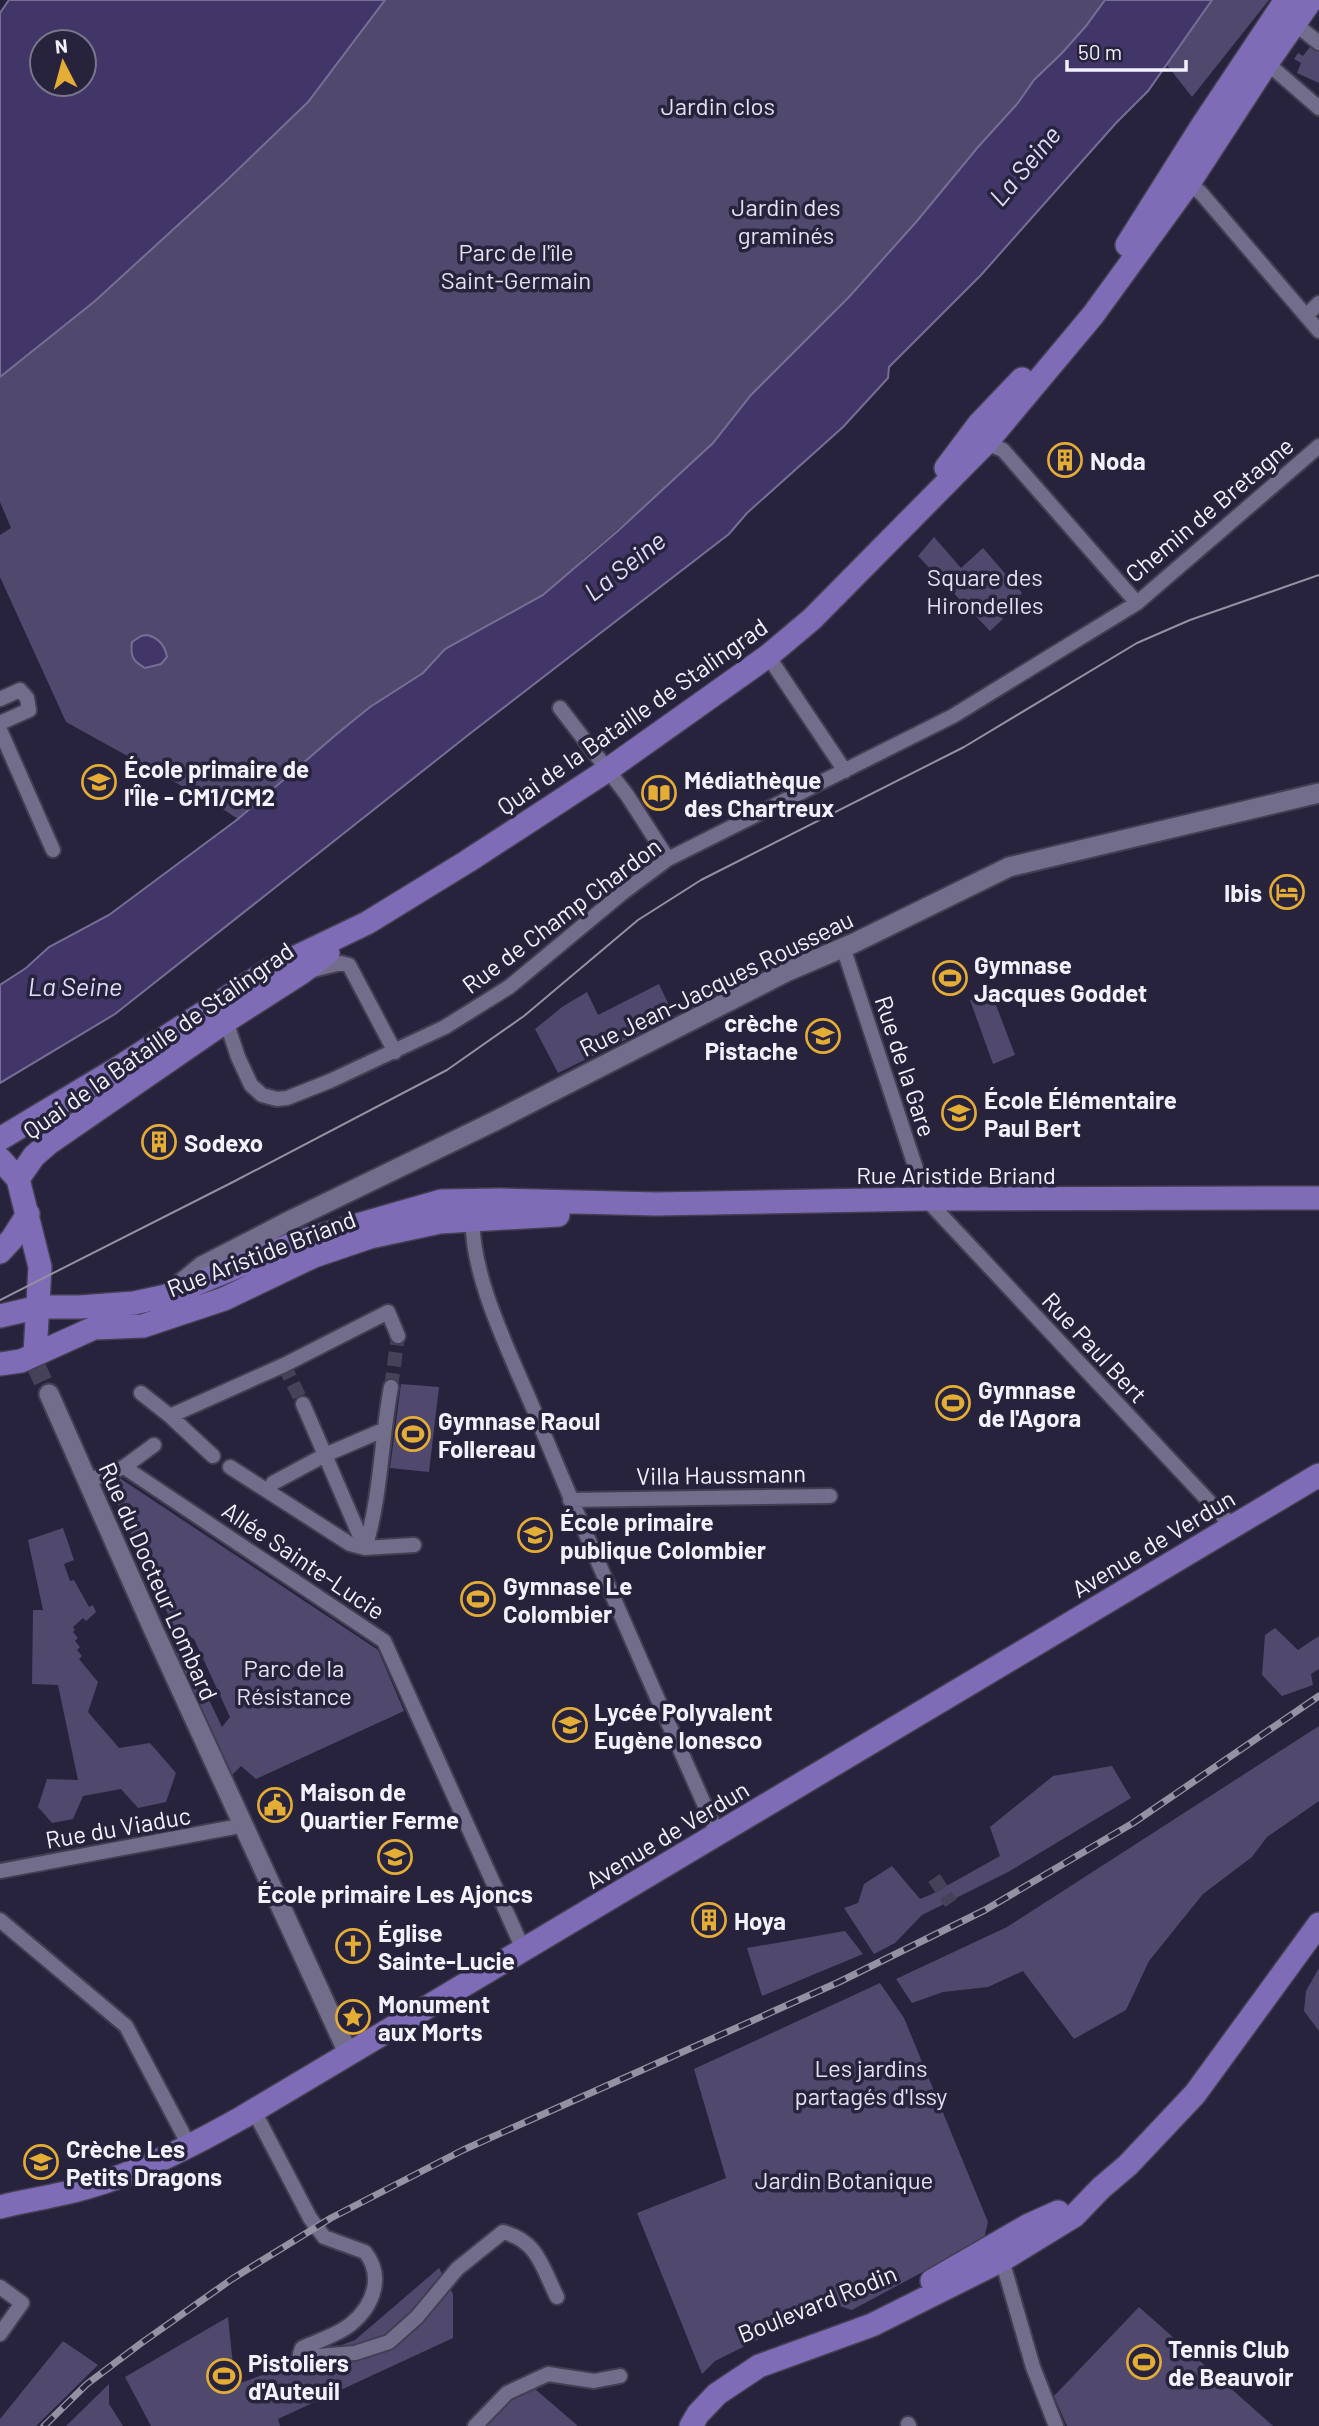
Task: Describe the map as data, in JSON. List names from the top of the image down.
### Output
{
  "streets": {
    "main road": [
      "Quai de la Bataille de Stalingrad",
      "Rue Aristide Briand",
      "Avenue de Verdun",
      "Boulevard Rodin"
    ],
    "street": [
      "Chemin de Bretagne",
      "Rue de Champ Chardon",
      "Rue Jean-Jacques Rousseau",
      "Rue de la Gare",
      "Rue Paul Bert",
      "Villa Haussmann",
      "Allée Sainte-Lucie",
      "Rue du Docteur Lombard",
      "Rue du Viaduc"
    ]
  },
  "crossings": [
    ["Chemin de Bretagne", "Quai de la Bataille de Stalingrad"],
    ["Chemin de Bretagne", "Rue de Champ Chardon"],
    ["Quai de la Bataille de Stalingrad", "Rue de Champ Chardon"],
    ["Rue Jean-Jacques Rousseau", "Rue de la Gare"],
    ["Rue Jean-Jacques Rousseau", "Rue Aristide Briand"],
    ["Rue de la Gare", "Rue Aristide Briand"],
    ["Rue de la Gare", "Rue Paul Bert"],
    ["Rue Aristide Briand", "Rue Paul Bert"],
    ["Rue Paul Bert", "Avenue de Verdun"],
    ["Avenue de Verdun", "Allée Sainte-Lucie"],
    ["Avenue de Verdun", "Rue du Docteur Lombard"],
    ["Rue du Docteur Lombard", "Rue du Viaduc"]
  ],
  "water": ["La Seine"],
  "parks": [
    "Jardin clos",
    "Jardin des graminés",
    "Parc de l'île Saint-Germain",
    "Square des Hirondelles",
    "Parc de la Résistance",
    "Les jardins partagés d'Issy",
    "Jardin Botanique"
  ],
  "places": {
    "building": ["Noda", "Sodexo", "Hoya"],
    "school or university": [
      "École primaire de l'Île - CM1/CM2",
      "crèche Pistache",
      "École Élémentaire Paul Bert",
      "École primaire publique Colombier",
      "Lycée Polyvalent Eugène Ionesco",
      "École primaire Les Ajoncs",
      "Crèche Les Petits Dragons"
    ],
    "library": ["Médiathèque des Chartreux"],
    "hotel": ["Ibis"],
    "sports": [
      "Gymnase Jacques Goddet",
      "Gymnase de l'Agora",
      "Gymnase Raoul Follereau",
      "Gymnase Le Colombier",
      "Tennis Club de Beauvoir",
      "Pistoliers d'Auteuil"
    ],
    "public building": ["Maison de Quartier Ferme"],
    "church": ["Église Sainte-Lucie"],
    "place": ["Monument aux Morts"]
  },
  "scale_bar": "50 m",
  "north": "top"
}
